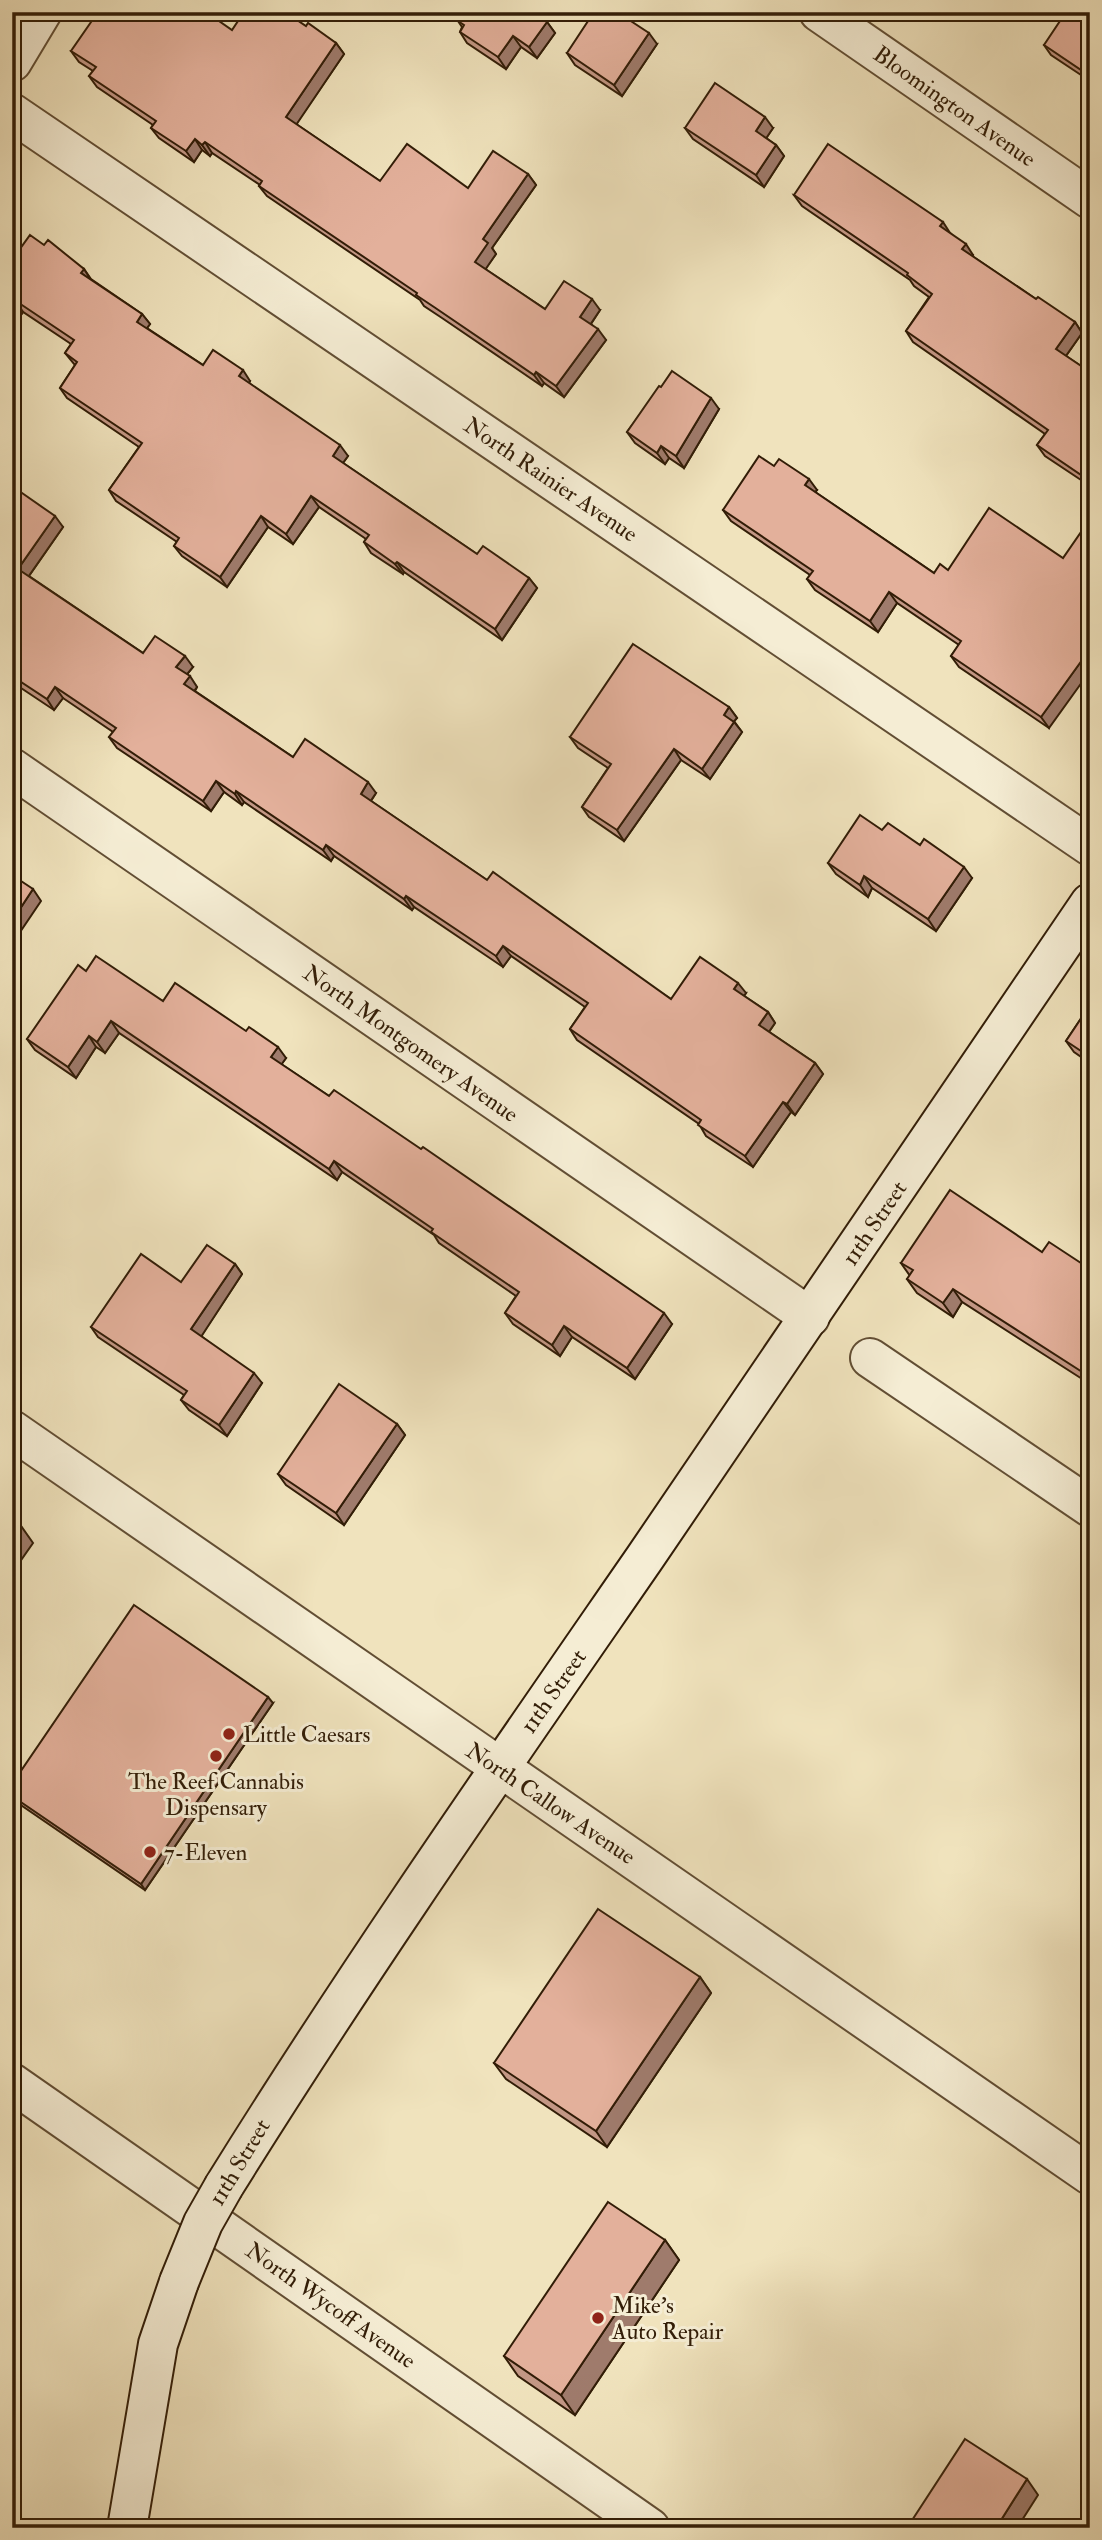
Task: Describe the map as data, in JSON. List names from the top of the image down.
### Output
{
  "streets": {
    "street": [
      "Bloomington Avenue",
      "North Rainier Avenue",
      "North Montgomery Avenue",
      "11th Street",
      "North Callow Avenue",
      "North Wycoff Avenue"
    ]
  },
  "crossings": [
    ["North Montgomery Avenue", "11th Street"],
    ["11th Street", "North Callow Avenue"]
  ],
  "places": [
    "Little Caesars",
    "The Reef Cannabis Dispensary",
    "7-Eleven",
    "Mike's Auto Repair"
  ]
}
